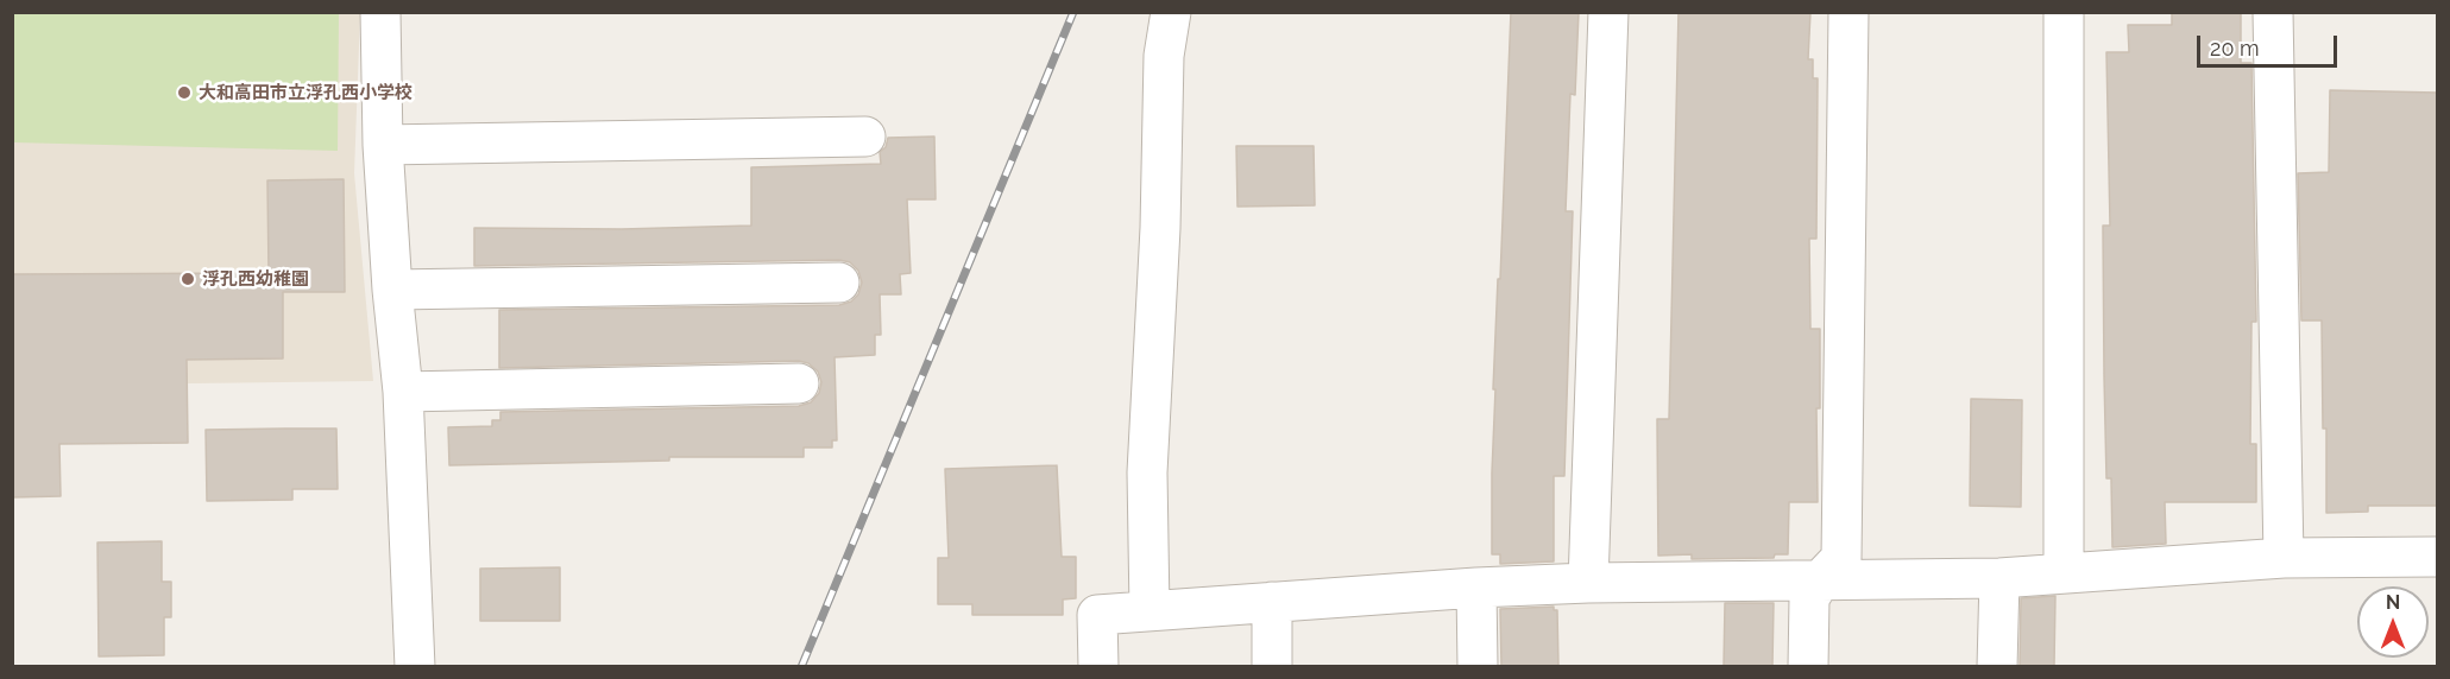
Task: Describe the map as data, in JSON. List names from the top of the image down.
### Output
{
  "places": ["大和高田市立浮孔西小学校", "浮孔西幼稚園"],
  "scale_bar": "20 m",
  "north": "top"
}
